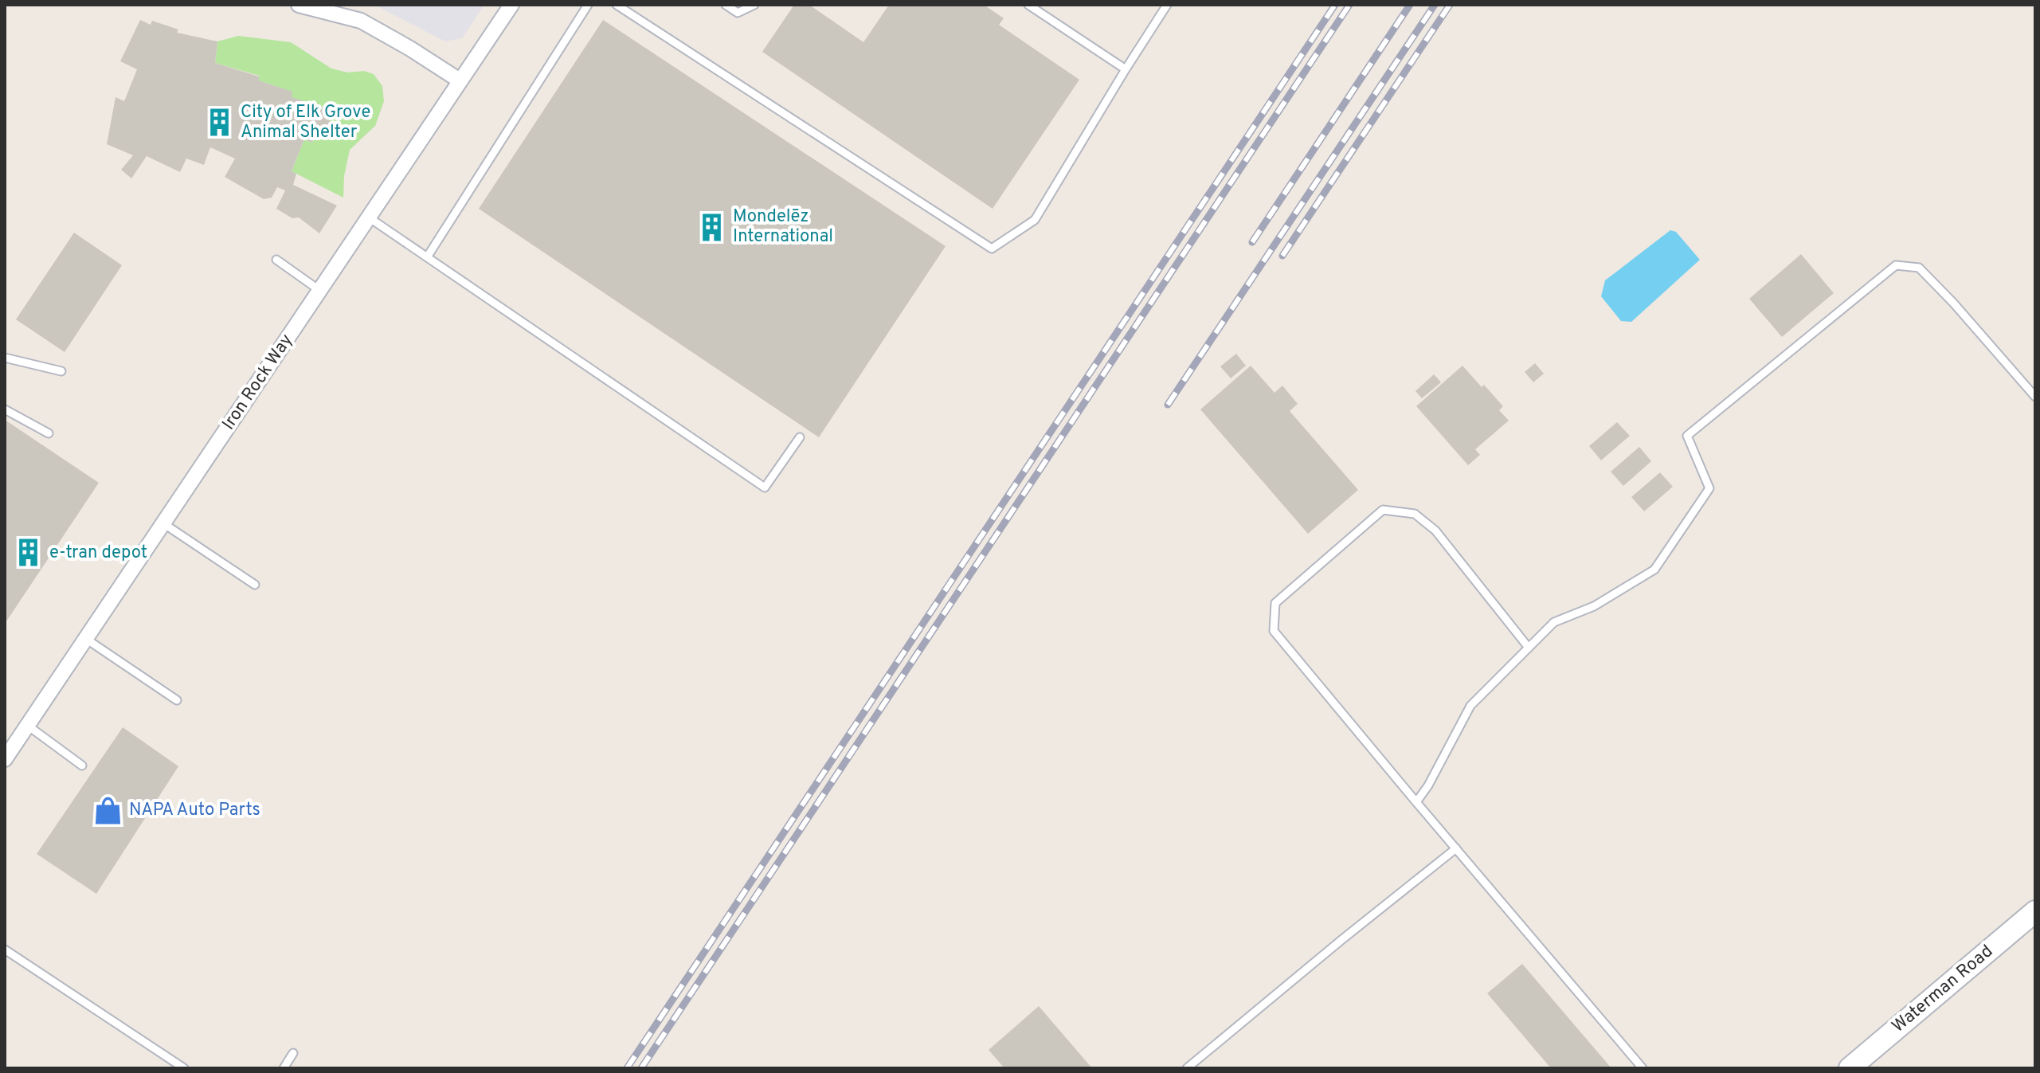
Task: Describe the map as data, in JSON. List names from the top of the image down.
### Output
{
  "streets": {
    "main road": ["Waterman Road"],
    "street": ["Iron Rock Way"]
  },
  "places": {
    "building": ["City of Elk Grove Animal Shelter", "Mondelēz International", "e-tran depot"],
    "shop": ["NAPA Auto Parts"]
  }
}
